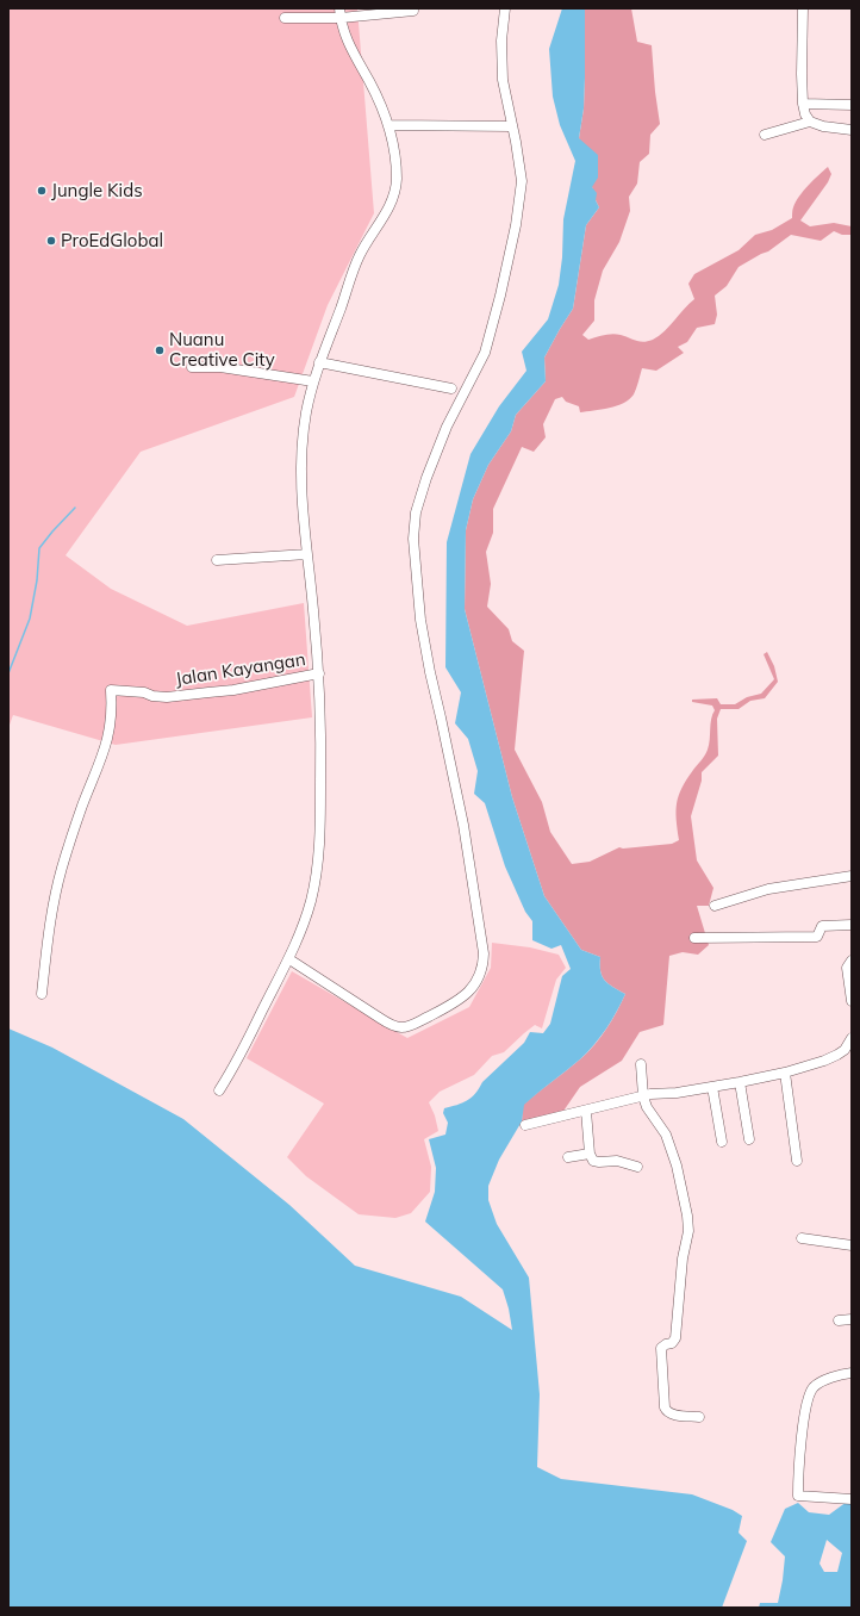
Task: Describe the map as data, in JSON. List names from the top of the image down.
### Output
{
  "streets": {
    "street": ["Jalan Kayangan"]
  },
  "places": ["Jungle Kids", "ProEdGlobal", "Nuanu Creative City"]
}
